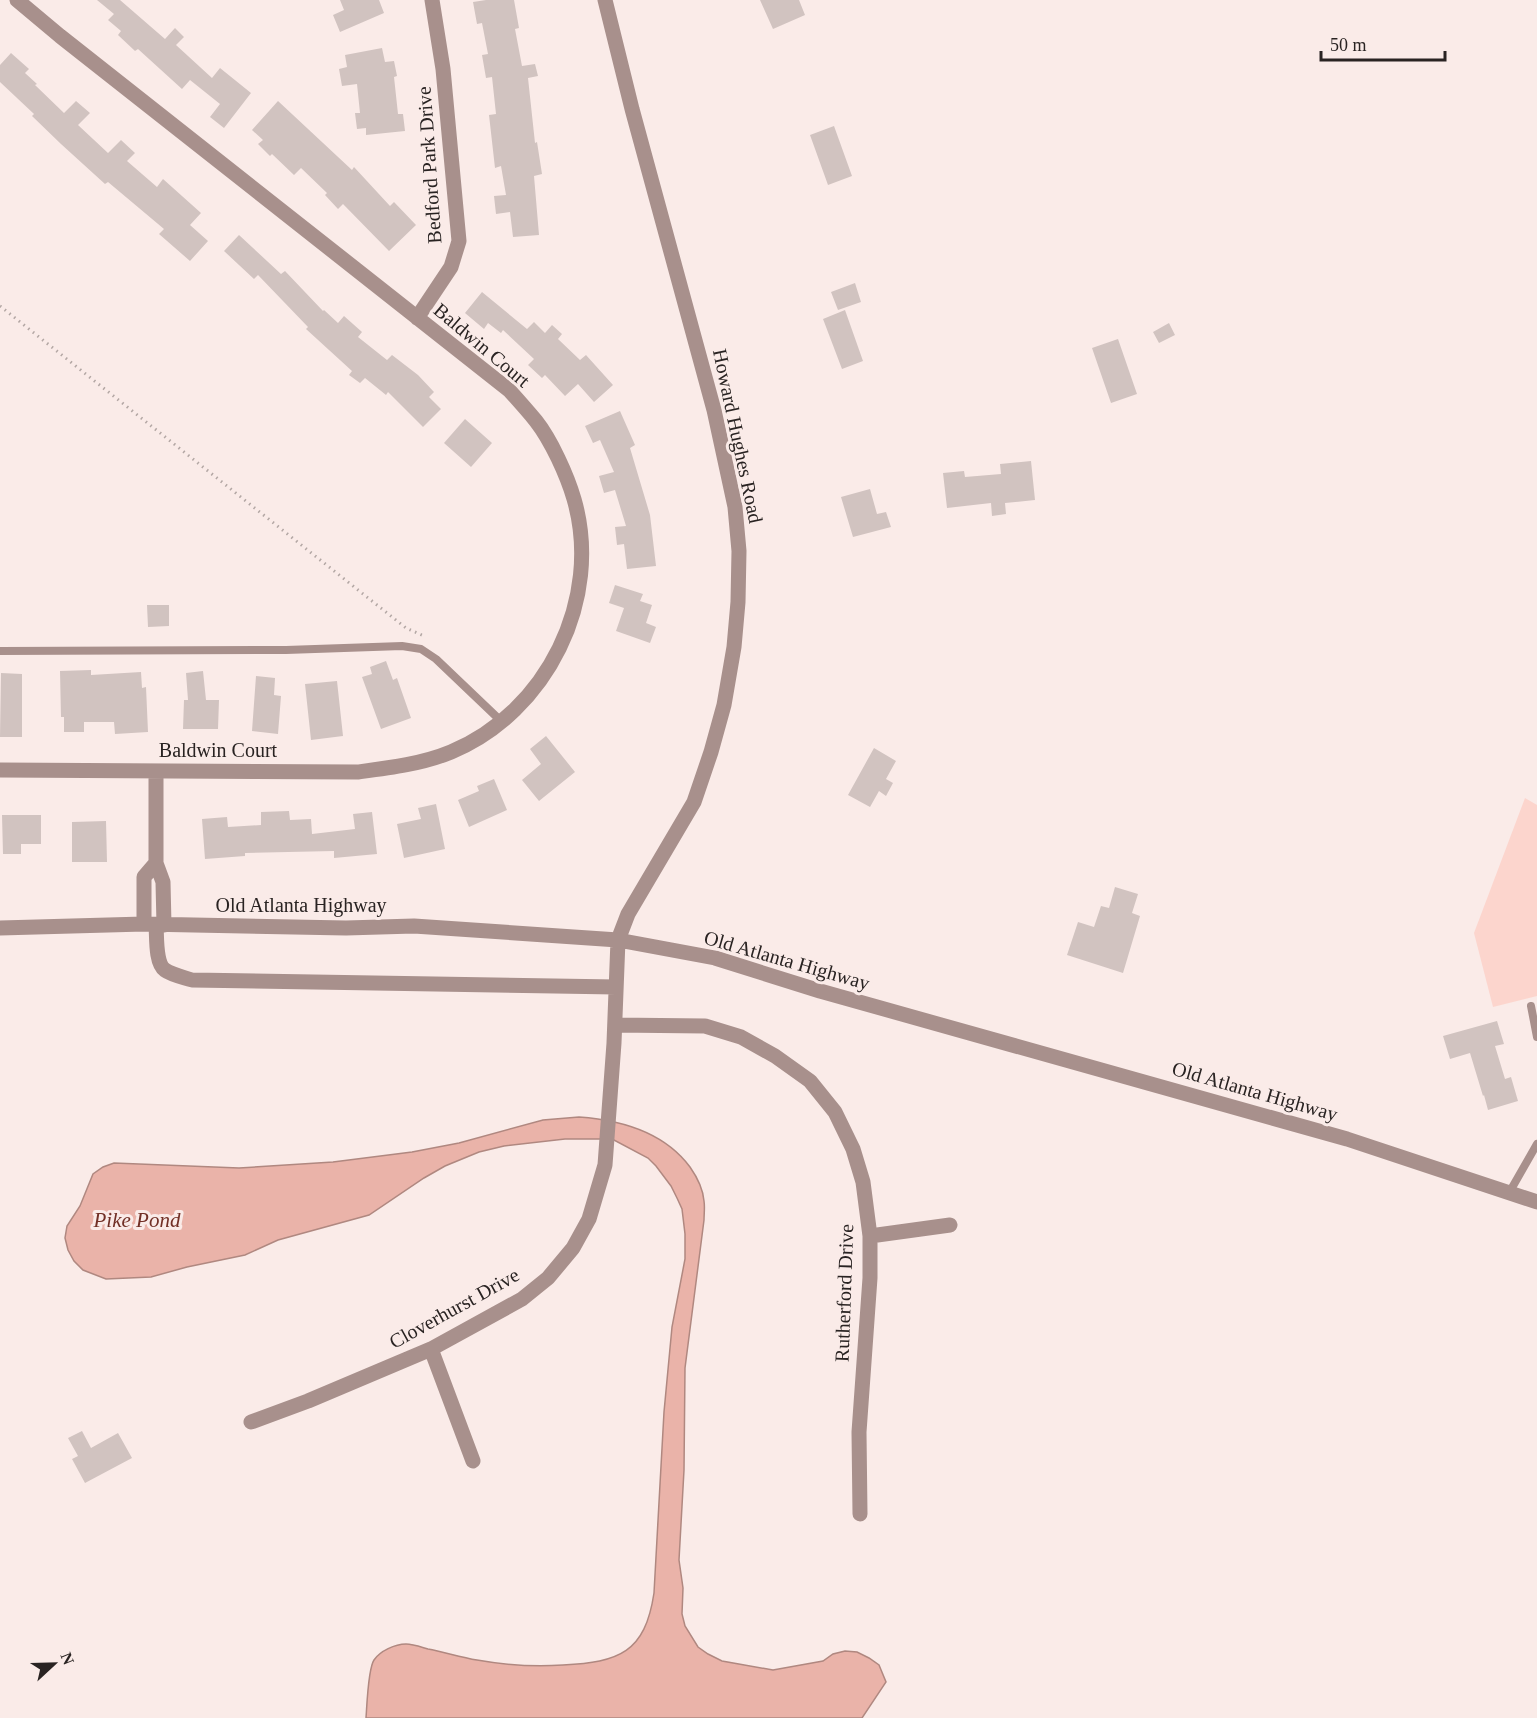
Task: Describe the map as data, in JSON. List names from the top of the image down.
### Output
{
  "streets": {
    "street": [
      "Bedford Park Drive",
      "Baldwin Court",
      "Howard Hughes Road",
      "Old Atlanta Highway",
      "Rutherford Drive",
      "Cloverhurst Drive"
    ]
  },
  "crossings": [
    ["Bedford Park Drive", "Baldwin Court"],
    ["Howard Hughes Road", "Old Atlanta Highway"],
    ["Howard Hughes Road", "Cloverhurst Drive"],
    ["Old Atlanta Highway", "Cloverhurst Drive"],
    ["Rutherford Drive", "Cloverhurst Drive"]
  ],
  "water": ["Pike Pond"],
  "scale_bar": "50 m",
  "north": "right"
}
